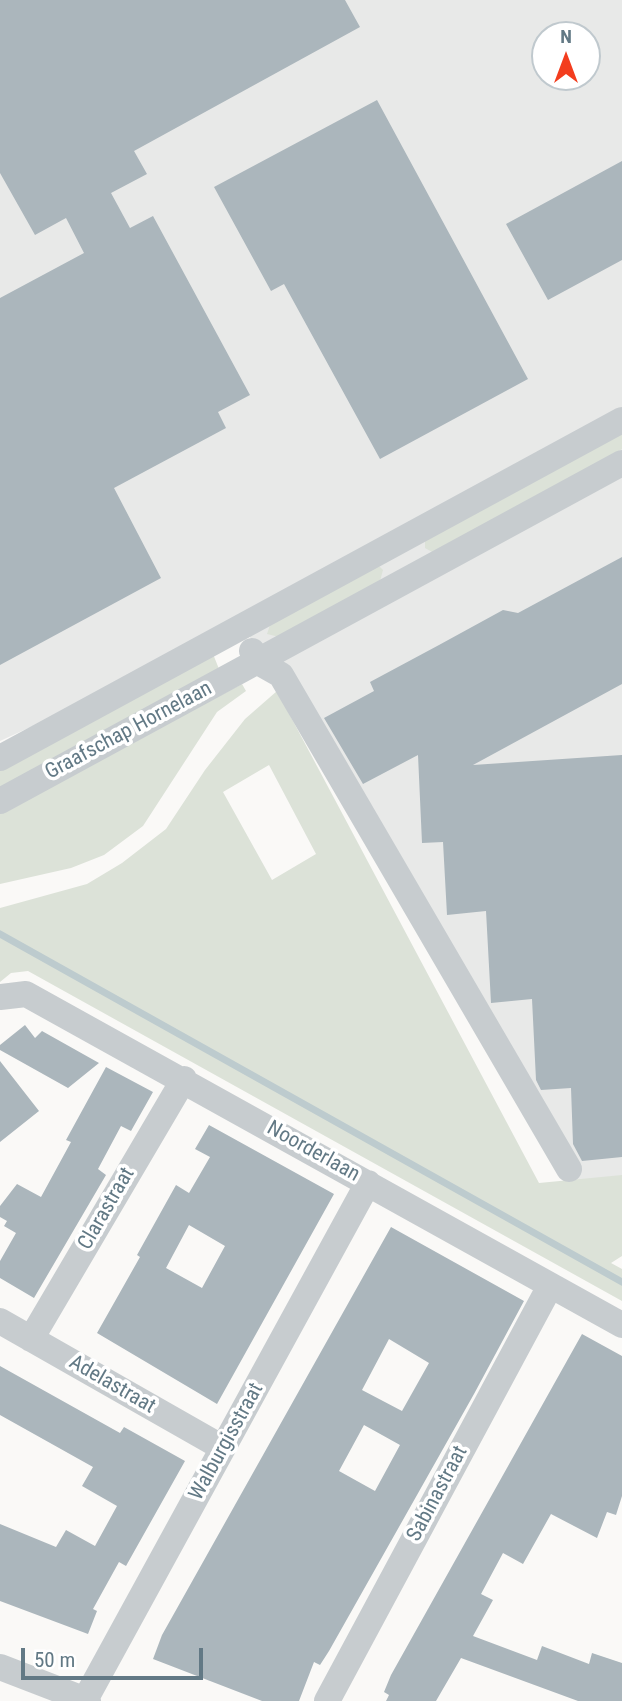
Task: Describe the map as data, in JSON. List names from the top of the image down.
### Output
{
  "streets": {
    "street": [
      "Graafschap Hornelaan",
      "Noorderlaan",
      "Clarastraat",
      "Adelastraat",
      "Walburgisstraat",
      "Sabinastraat"
    ]
  },
  "crossings": [
    ["Noorderlaan", "Clarastraat"],
    ["Noorderlaan", "Walburgisstraat"],
    ["Noorderlaan", "Sabinastraat"],
    ["Clarastraat", "Adelastraat"],
    ["Adelastraat", "Walburgisstraat"]
  ],
  "scale_bar": "50 m",
  "north": "top"
}
